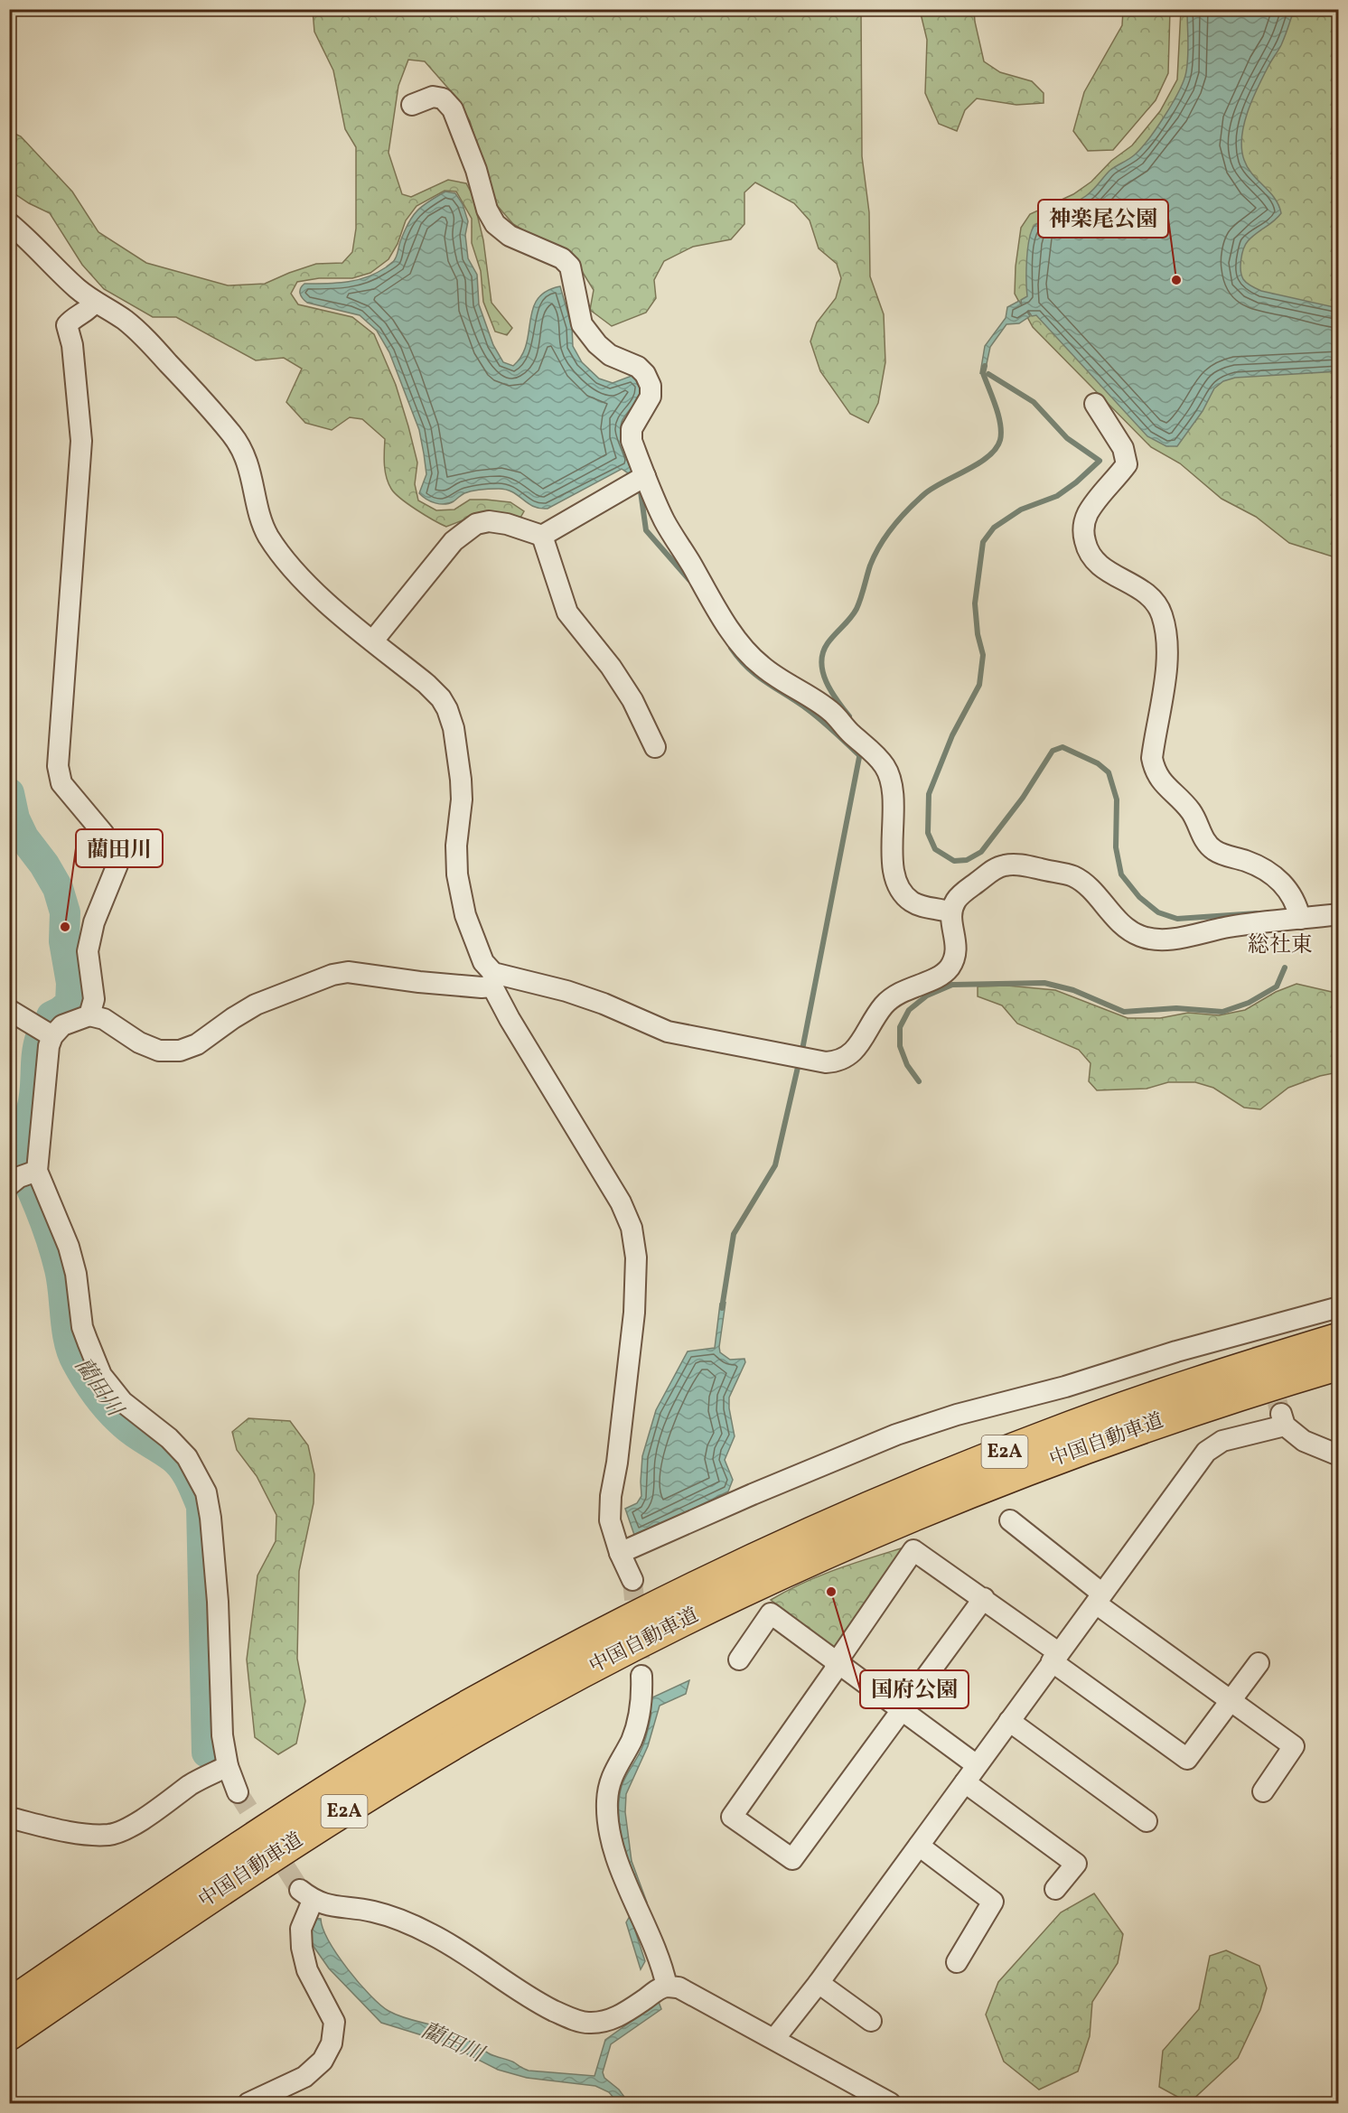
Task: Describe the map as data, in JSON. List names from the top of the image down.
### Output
{
  "streets": {
    "highway": ["中国自動車道", "E2A"]
  },
  "districts": ["総社東"],
  "water": ["藺田川"],
  "places": ["神楽尾公園", "藺田川", "国府公園"]
}
